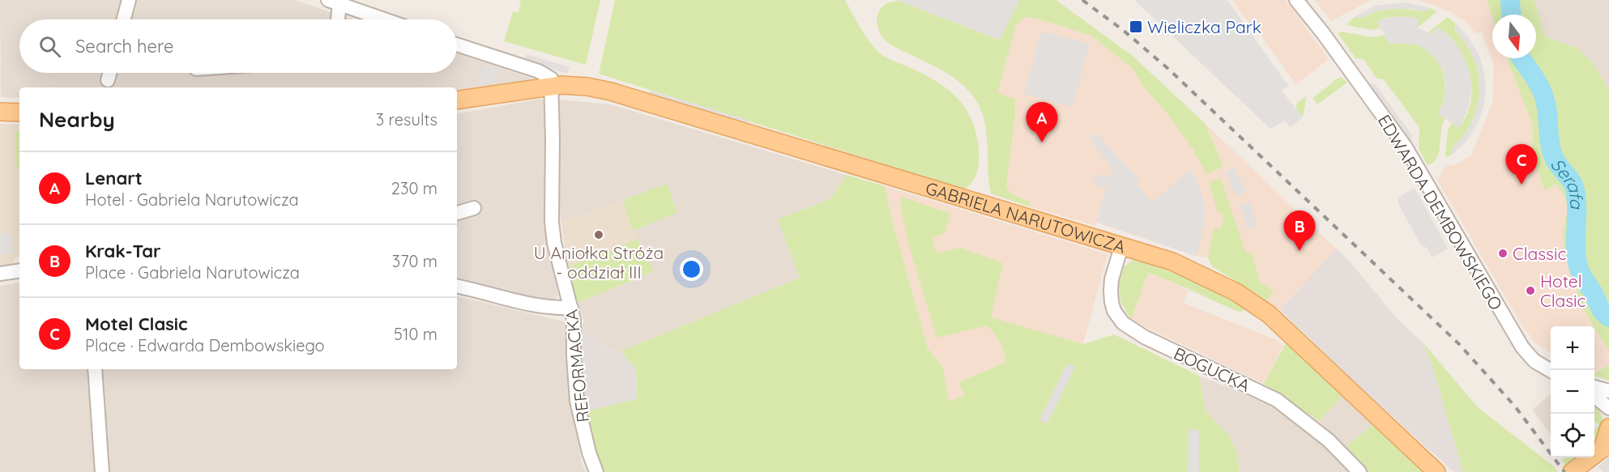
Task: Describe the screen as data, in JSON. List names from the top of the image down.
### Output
{
  "streets": {
    "main road": ["GABRIELA NARUTOWICZA"],
    "street": ["EDWARDA DEMBOWSKIEGO", "REFORMACKA", "BOGUCKA"]
  },
  "crossings": [
    ["GABRIELA NARUTOWICZA", "REFORMACKA"],
    ["GABRIELA NARUTOWICZA", "BOGUCKA"]
  ],
  "water": ["Serafa"],
  "places": {
    "transit": ["Wieliczka Park"],
    "other": ["U Aniołka Stróża - oddział III", "Classic", "Hotel Clasic"]
  },
  "north": "bottom",
  "page": {
    "search": "Search here",
    "heading": ["Nearby", "3 results"],
    "pins": ["A", "C", "B"],
    "list": [
      {
        "mark": "A",
        "name": "Lenart",
        "note": "Hotel · Gabriela Narutowicza",
        "value": "230 m"
      },
      {
        "mark": "B",
        "name": "Krak-Tar",
        "note": "Place · Gabriela Narutowicza",
        "value": "370 m"
      },
      {
        "mark": "C",
        "name": "Motel Clasic",
        "note": "Place · Edwarda Dembowskiego",
        "value": "510 m"
      }
    ],
    "map_buttons": ["+", "−"]
  }
}
